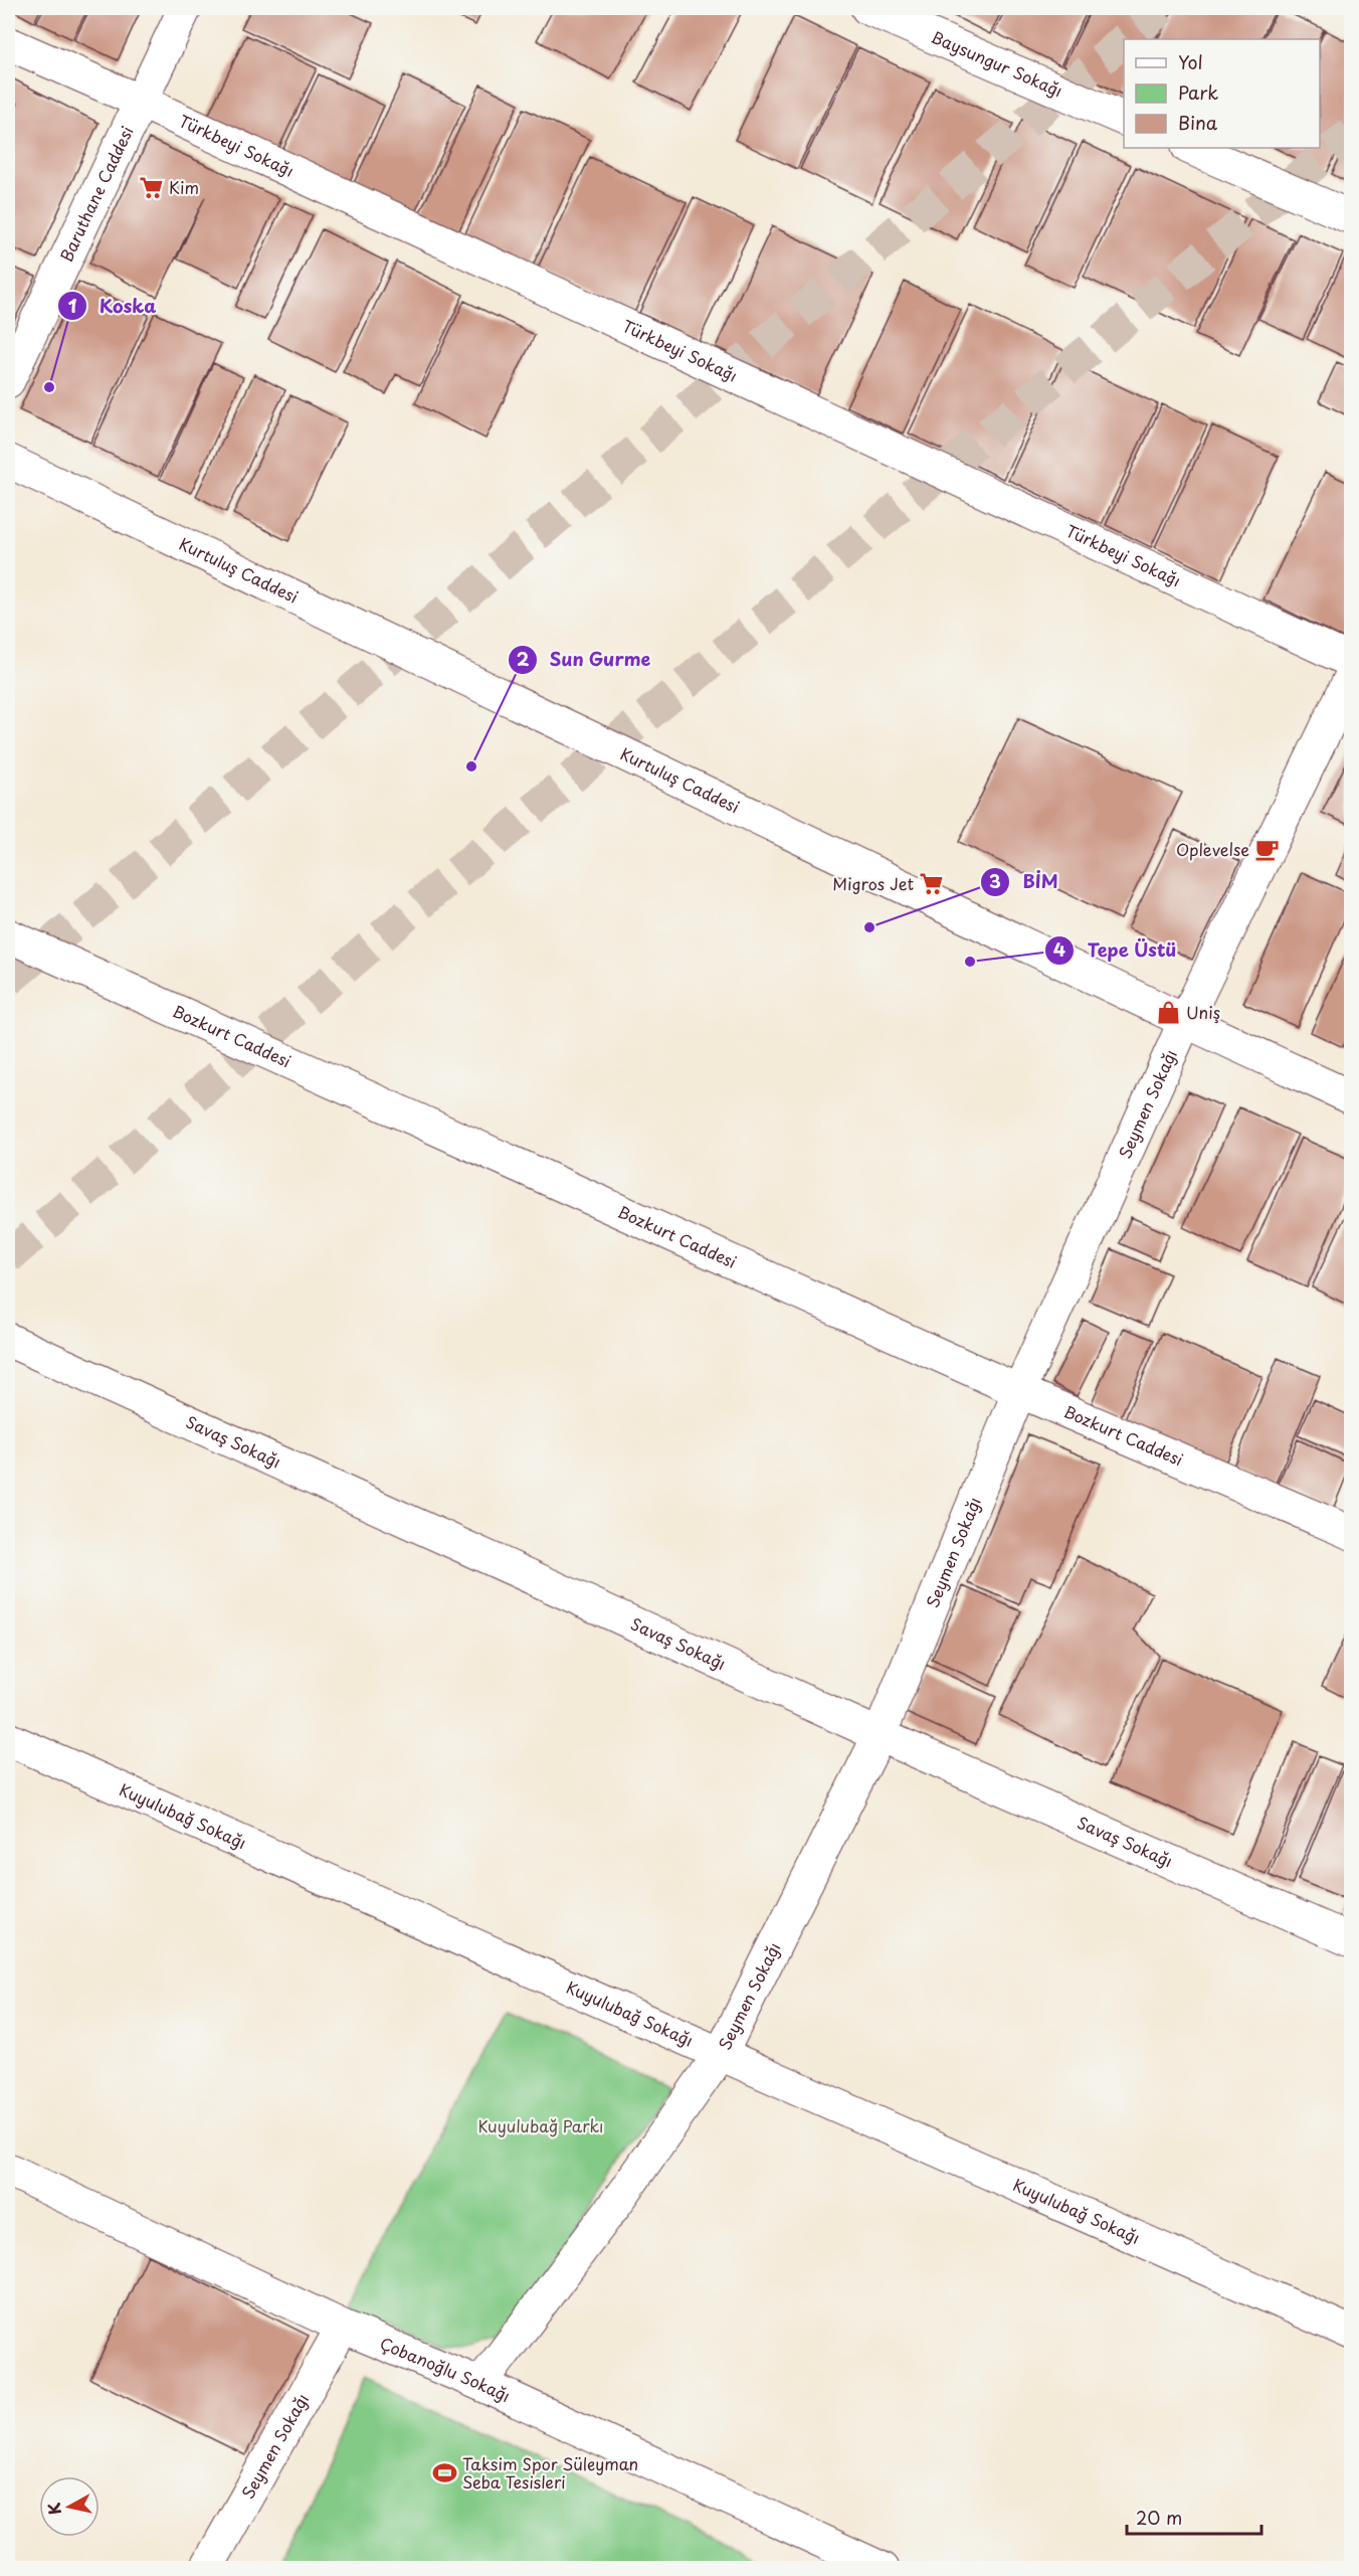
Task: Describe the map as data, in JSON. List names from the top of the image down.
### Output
{
  "streets": {
    "street": [
      "Baysungur Sokağı",
      "Türkbeyi Sokağı",
      "Baruthane Caddesi",
      "Kurtuluş Caddesi",
      "Bozkurt Caddesi",
      "Seymen Sokağı",
      "Savaş Sokağı",
      "Kuyulubağ Sokağı",
      "Çobanoğlu Sokağı"
    ]
  },
  "crossings": [
    ["Türkbeyi Sokağı", "Baruthane Caddesi"],
    ["Kurtuluş Caddesi", "Seymen Sokağı"],
    ["Bozkurt Caddesi", "Seymen Sokağı"],
    ["Seymen Sokağı", "Savaş Sokağı"],
    ["Seymen Sokağı", "Kuyulubağ Sokağı"],
    ["Seymen Sokağı", "Çobanoğlu Sokağı"]
  ],
  "parks": ["Kuyulubağ Parkı"],
  "places": {
    "supermarket": ["Kim", "Migros Jet"],
    "other": [
      "Koska",
      "Sun Gurme",
      "BİM",
      "Tepe Üstü"
    ],
    "cafe": ["Oplevelse"],
    "shop": ["Uniş"],
    "sports": ["Taksim Spor Süleyman Seba Tesisleri"]
  },
  "legend": ["Yol", "Park", "Bina"],
  "scale_bar": "20 m",
  "north": "left"
}
